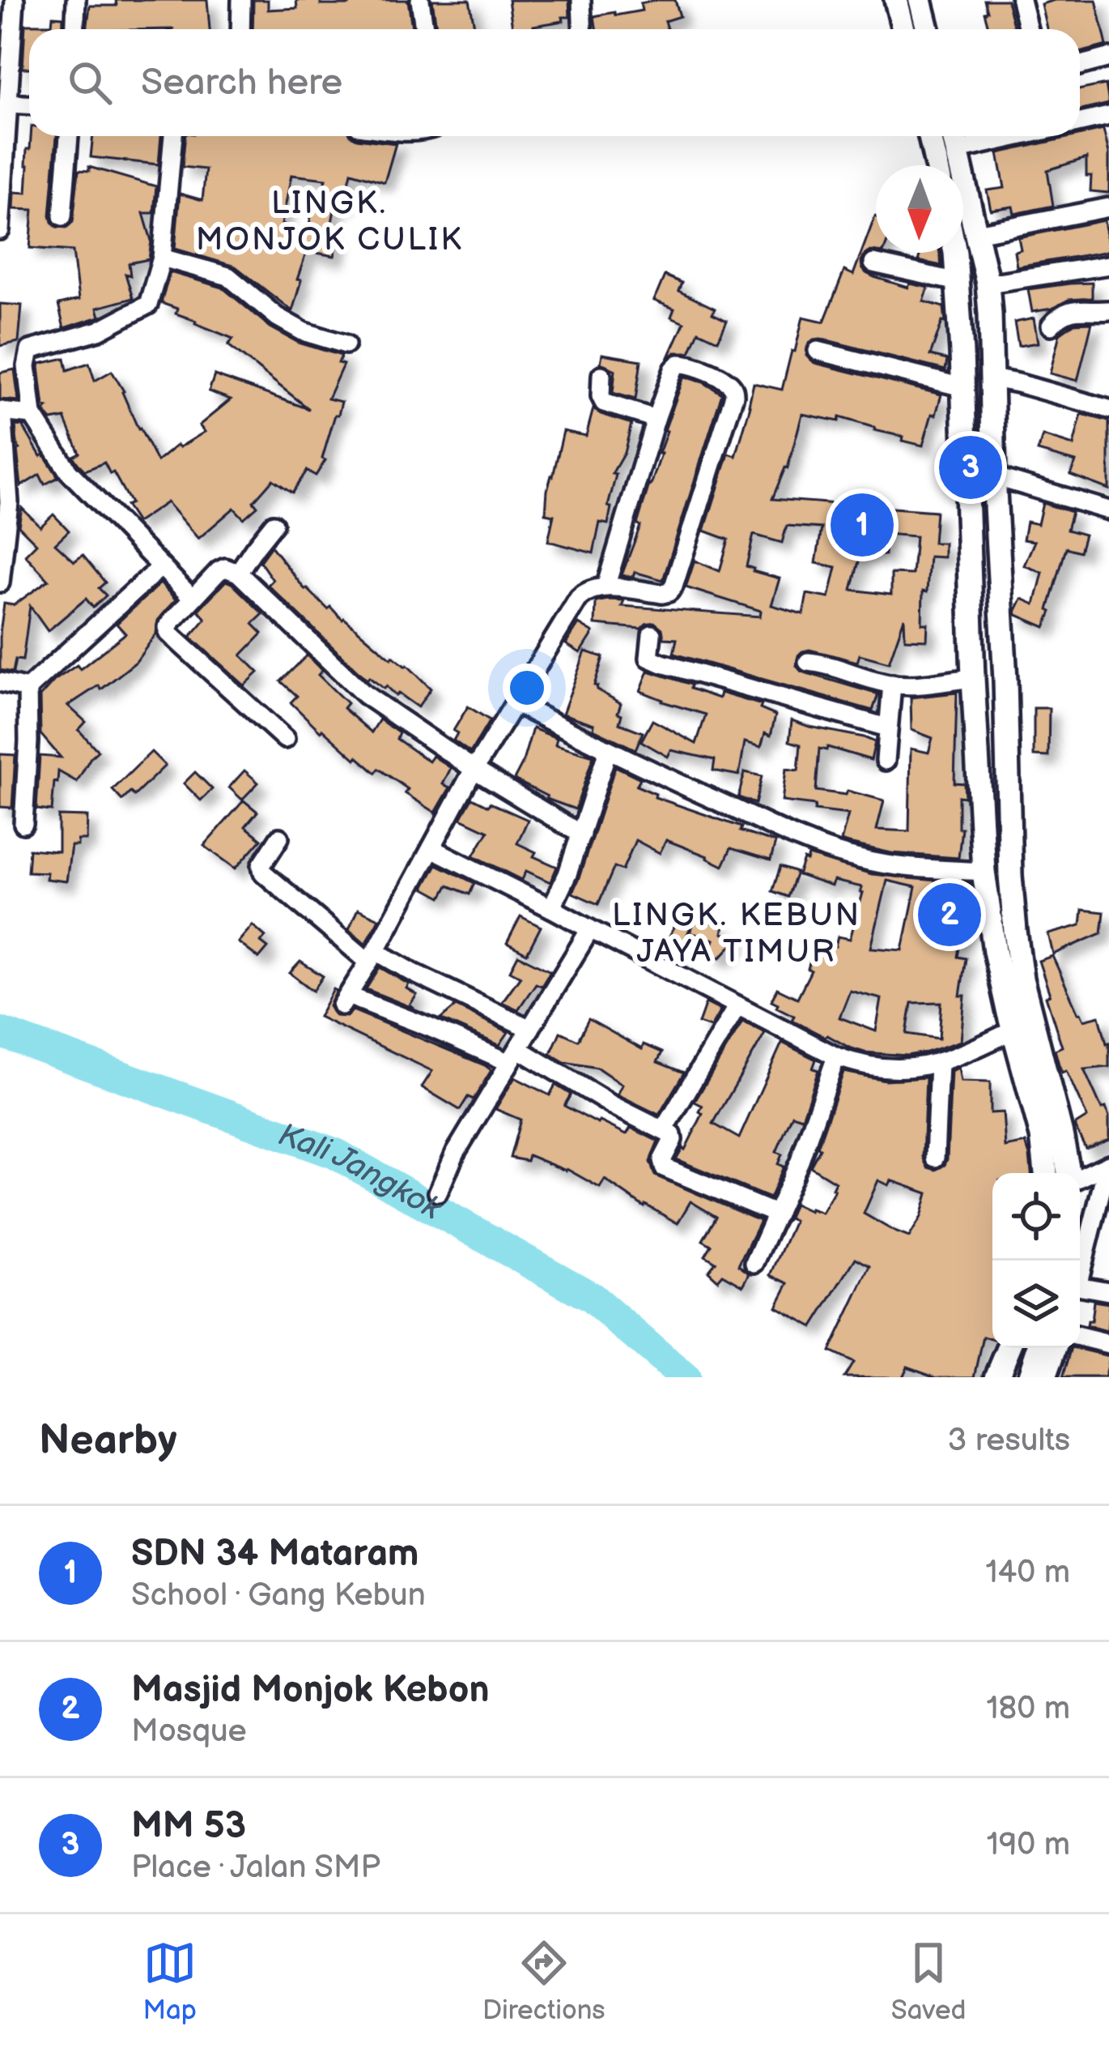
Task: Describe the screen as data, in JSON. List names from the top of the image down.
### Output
{
  "districts": ["LINGK. MONJOK CULIK", "LINGK. KEBUN JAYA TIMUR"],
  "water": ["Kali Jangkok"],
  "north": "bottom",
  "page": {
    "search": "Search here",
    "pins": ["3", "1", "2"],
    "heading": ["Nearby", "3 results"],
    "list": [
      {
        "mark": "1",
        "name": "SDN 34 Mataram",
        "note": "School · Gang Kebun",
        "value": "140 m"
      },
      {
        "mark": "2",
        "name": "Masjid Monjok Kebon",
        "note": "Mosque",
        "value": "180 m"
      },
      {
        "mark": "3",
        "name": "MM 53",
        "note": "Place · Jalan SMP",
        "value": "190 m"
      }
    ],
    "nav": ["Map", "Directions", "Saved"]
  }
}
